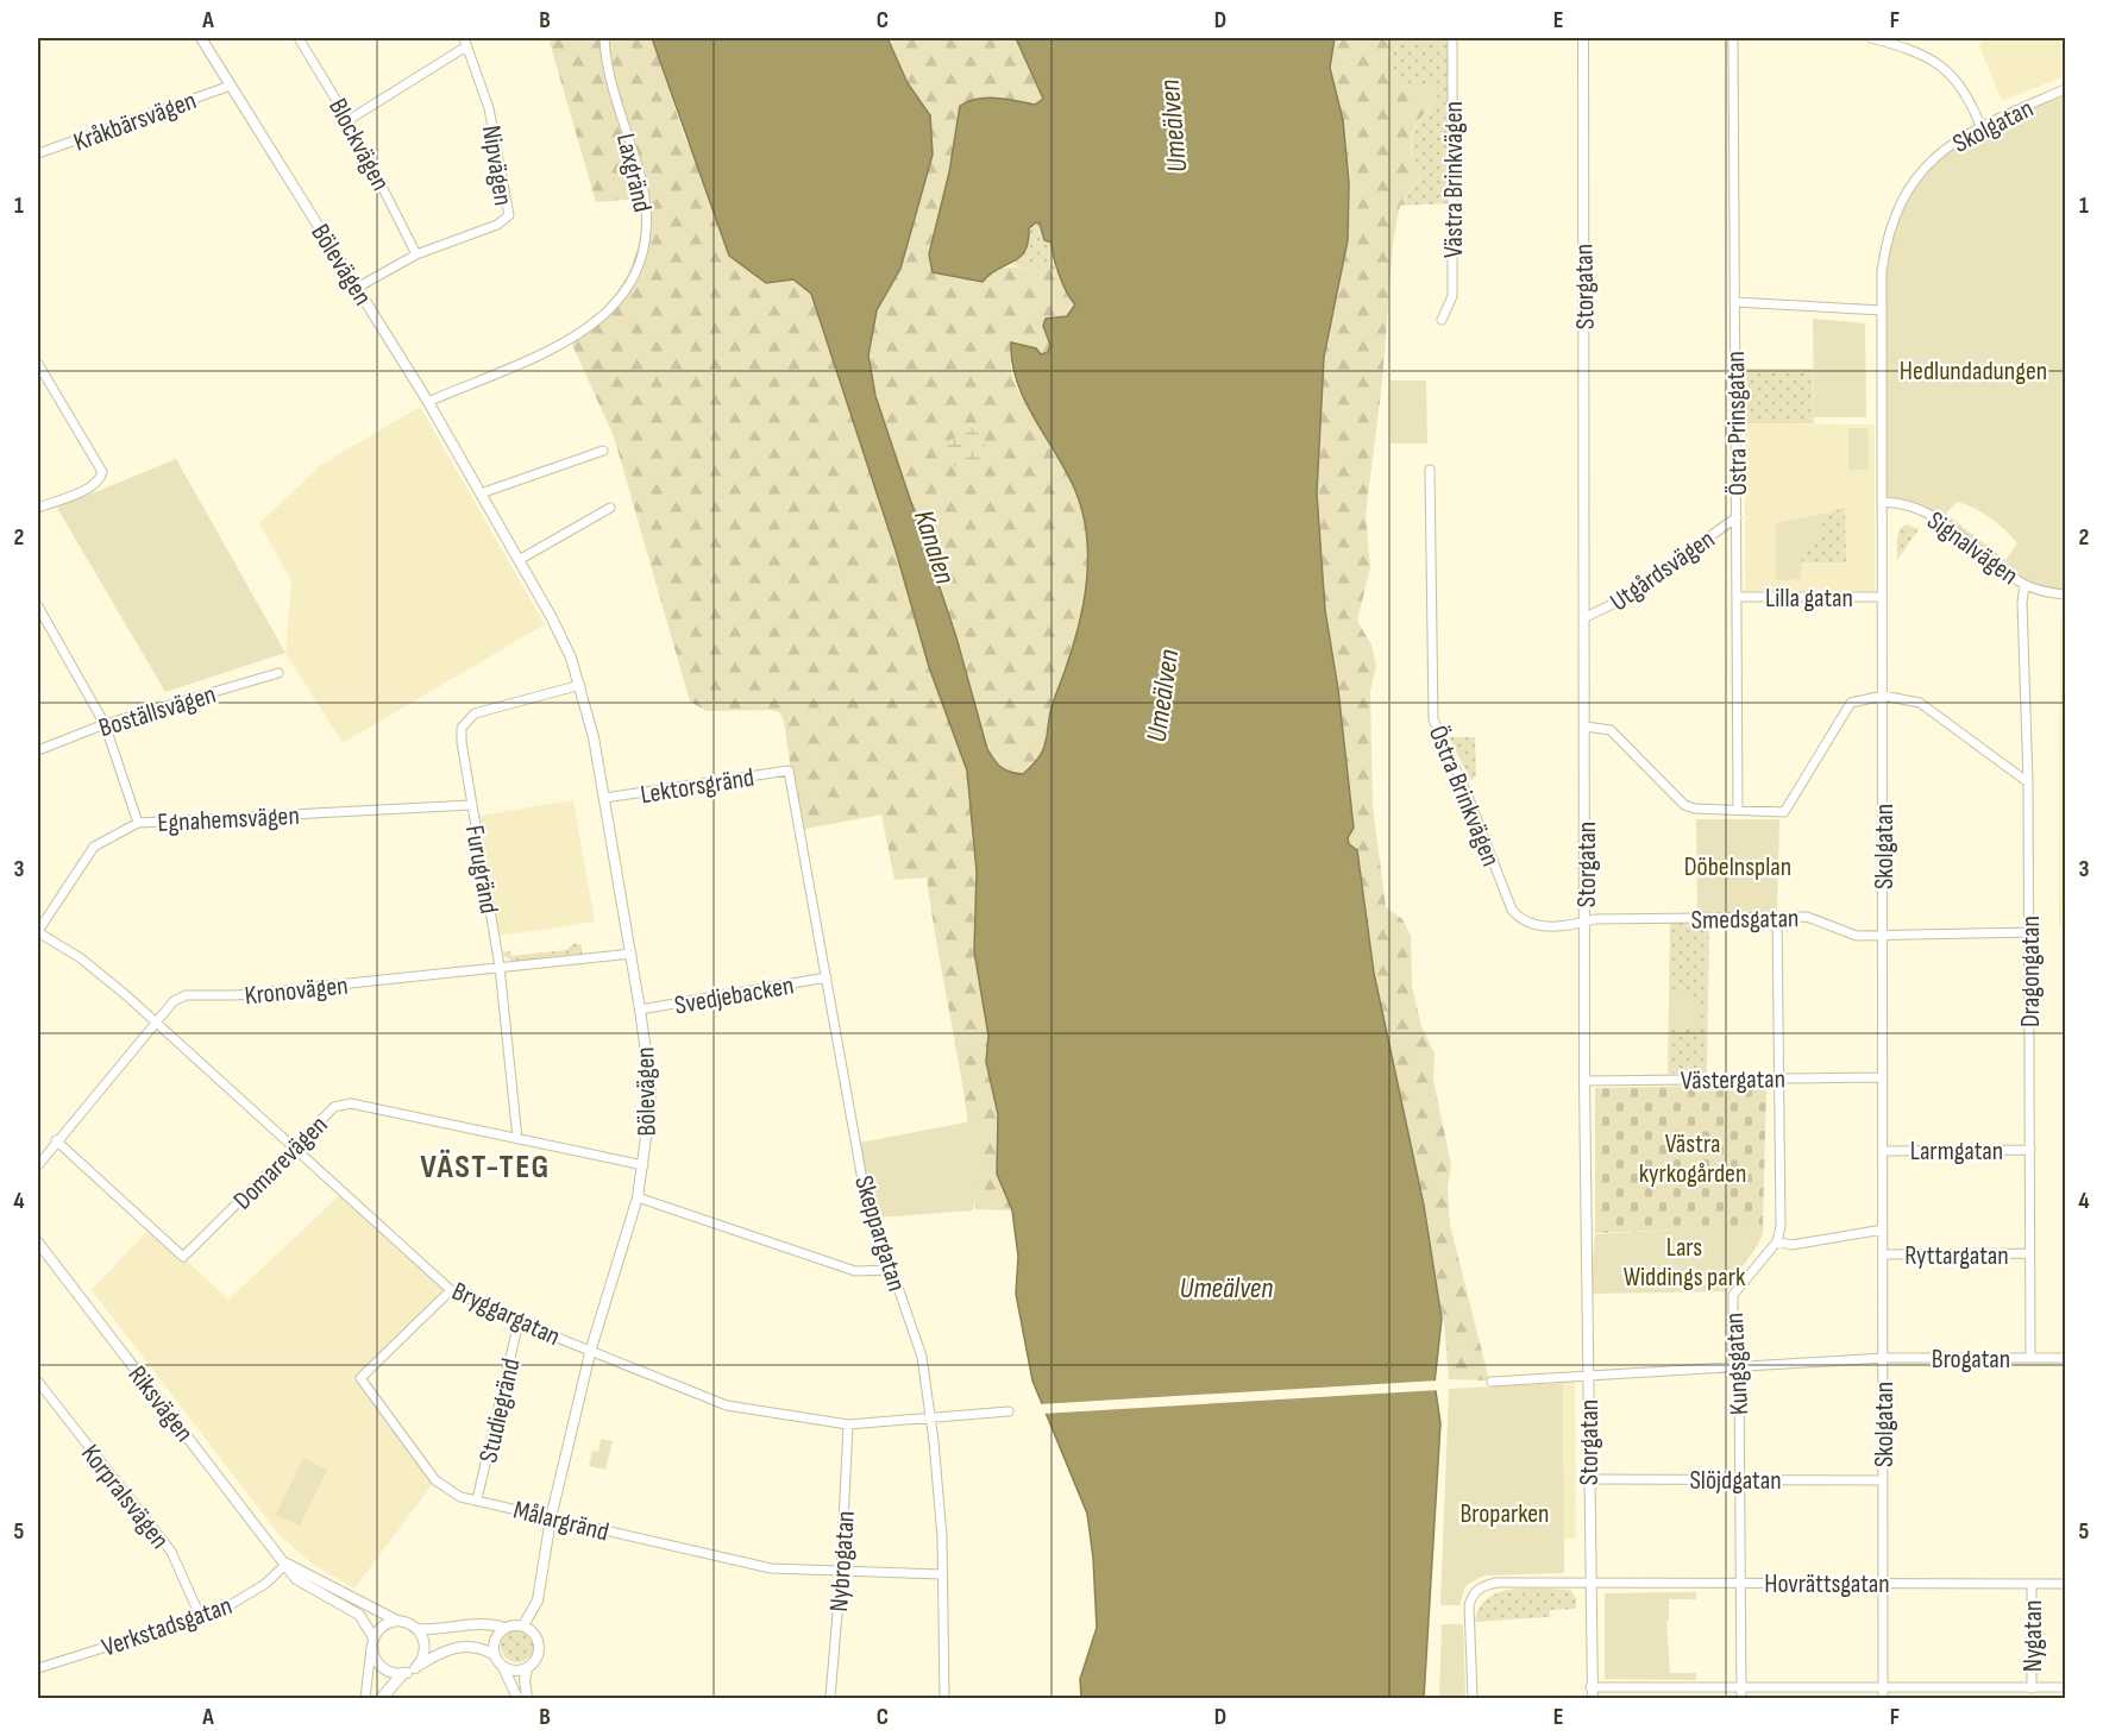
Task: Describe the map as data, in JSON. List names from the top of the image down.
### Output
{
  "streets": {
    "street": [
      "Kråkbärsvägen",
      "Skolgatan",
      "Blockvägen",
      "Nipvägen",
      "Laxgränd",
      "Västra Brinkvägen",
      "Bölevägen",
      "Storgatan",
      "Östra Prinsgatan",
      "Signalvägen",
      "Utgårdsvägen",
      "Lilla gatan",
      "Boställsvägen",
      "Lektorsgränd",
      "Östra Brinkvägen",
      "Egnahemsvägen",
      "Furugränd",
      "Smedsgatan",
      "Dragongatan",
      "Kronovägen",
      "Svedjebacken",
      "Västergatan",
      "Larmgatan",
      "Domarevägen",
      "Skeppargatan",
      "Ryttargatan",
      "Bryggargatan",
      "Brogatan",
      "Kungsgatan",
      "Riksvägen",
      "Studiegränd",
      "Slöjdgatan",
      "Korpralsvägen",
      "Målargränd",
      "Nybrogatan",
      "Hovrättsgatan",
      "Verkstadsgatan",
      "Nygatan"
    ]
  },
  "crossings": [
    ["Kråkbärsvägen", "Bölevägen"],
    ["Skolgatan", "Signalvägen"],
    ["Skolgatan", "Lilla gatan"],
    ["Skolgatan", "Smedsgatan"],
    ["Skolgatan", "Västergatan"],
    ["Skolgatan", "Larmgatan"],
    ["Skolgatan", "Ryttargatan"],
    ["Skolgatan", "Brogatan"],
    ["Skolgatan", "Slöjdgatan"],
    ["Skolgatan", "Hovrättsgatan"],
    ["Blockvägen", "Nipvägen"],
    ["Nipvägen", "Bölevägen"],
    ["Laxgränd", "Bölevägen"],
    ["Bölevägen", "Lektorsgränd"],
    ["Bölevägen", "Furugränd"],
    ["Bölevägen", "Kronovägen"],
    ["Bölevägen", "Svedjebacken"],
    ["Bölevägen", "Domarevägen"],
    ["Bölevägen", "Bryggargatan"],
    ["Bölevägen", "Riksvägen"],
    ["Bölevägen", "Målargränd"],
    ["Storgatan", "Utgårdsvägen"],
    ["Storgatan", "Östra Brinkvägen"],
    ["Storgatan", "Smedsgatan"],
    ["Storgatan", "Västergatan"],
    ["Storgatan", "Brogatan"],
    ["Storgatan", "Slöjdgatan"],
    ["Storgatan", "Hovrättsgatan"],
    ["Östra Prinsgatan", "Utgårdsvägen"],
    ["Östra Prinsgatan", "Lilla gatan"],
    ["Signalvägen", "Dragongatan"],
    ["Lektorsgränd", "Skeppargatan"],
    ["Östra Brinkvägen", "Smedsgatan"],
    ["Egnahemsvägen", "Furugränd"],
    ["Egnahemsvägen", "Bryggargatan"],
    ["Furugränd", "Kronovägen"],
    ["Furugränd", "Domarevägen"],
    ["Smedsgatan", "Dragongatan"],
    ["Dragongatan", "Larmgatan"],
    ["Dragongatan", "Ryttargatan"],
    ["Dragongatan", "Brogatan"],
    ["Kronovägen", "Domarevägen"],
    ["Kronovägen", "Bryggargatan"],
    ["Svedjebacken", "Skeppargatan"],
    ["Domarevägen", "Bryggargatan"],
    ["Skeppargatan", "Bryggargatan"],
    ["Skeppargatan", "Målargränd"],
    ["Ryttargatan", "Kungsgatan"],
    ["Bryggargatan", "Studiegränd"],
    ["Bryggargatan", "Målargränd"],
    ["Bryggargatan", "Nybrogatan"],
    ["Brogatan", "Kungsgatan"],
    ["Kungsgatan", "Slöjdgatan"],
    ["Kungsgatan", "Hovrättsgatan"],
    ["Riksvägen", "Verkstadsgatan"],
    ["Studiegränd", "Målargränd"],
    ["Korpralsvägen", "Verkstadsgatan"],
    ["Målargränd", "Nybrogatan"],
    ["Hovrättsgatan", "Nygatan"]
  ],
  "districts": ["VÄST-TEG"],
  "water": ["Umeälven", "Kanalen"],
  "parks": [
    "Hedlundadungen",
    "Döbelnsplan",
    "Västra kyrkogården",
    "Lars Widdings park",
    "Broparken"
  ],
  "grid": {
    "columns": [
      "A",
      "B",
      "C",
      "D",
      "E",
      "F"
    ],
    "rows": [
      "1",
      "2",
      "3",
      "4",
      "5"
    ]
  }
}
